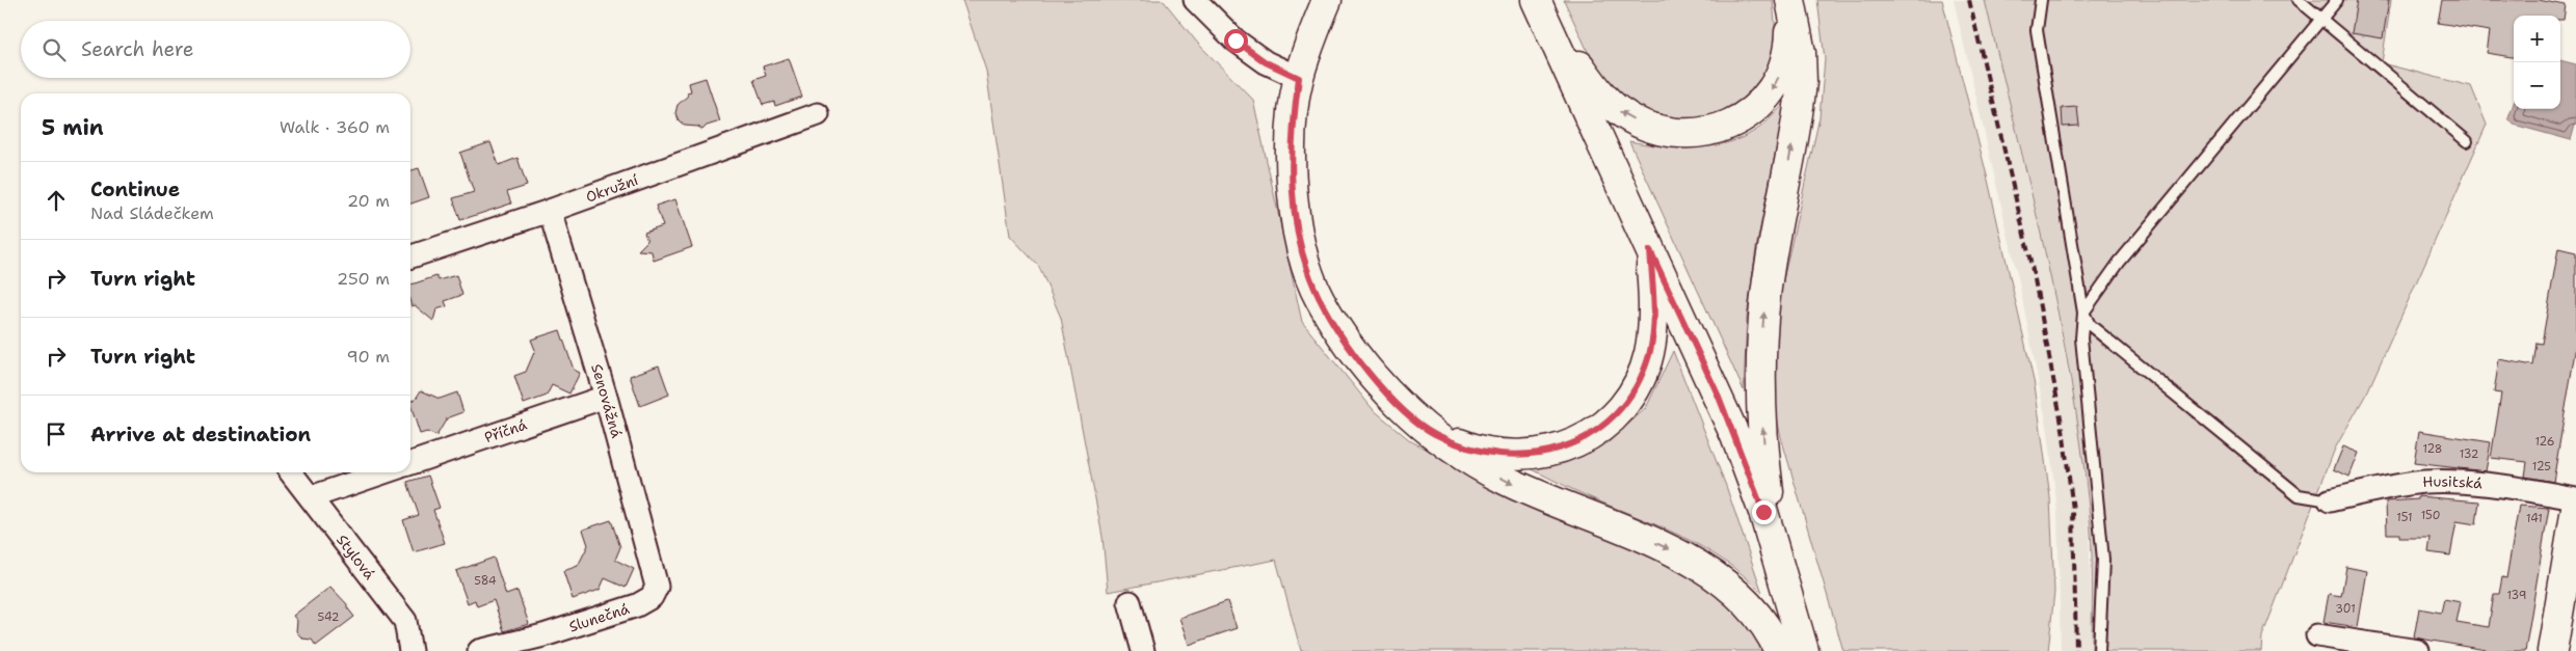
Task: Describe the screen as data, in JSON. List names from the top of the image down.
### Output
{
  "streets": {
    "street": [
      "Okružní",
      "Senovážná",
      "Příčná",
      "Husitská",
      "Stylová",
      "Slunečná"
    ]
  },
  "crossings": [
    ["Okružní", "Senovážná"],
    ["Senovážná", "Příčná"],
    ["Senovážná", "Slunečná"]
  ],
  "house_numbers": [
    "126",
    "128",
    "132",
    "125",
    "150",
    "151",
    "141",
    "584",
    "139",
    "301",
    "542"
  ],
  "page": {
    "map_buttons": ["+", "−"],
    "search": "Search here",
    "heading": ["5 min", "Walk · 360 m"],
    "list": [
      ["Continue", "Nad Sládečkem", "20 m"],
      ["Turn right", "250 m"],
      ["Turn right", "90 m"],
      "Arrive at destination"
    ]
  }
}
